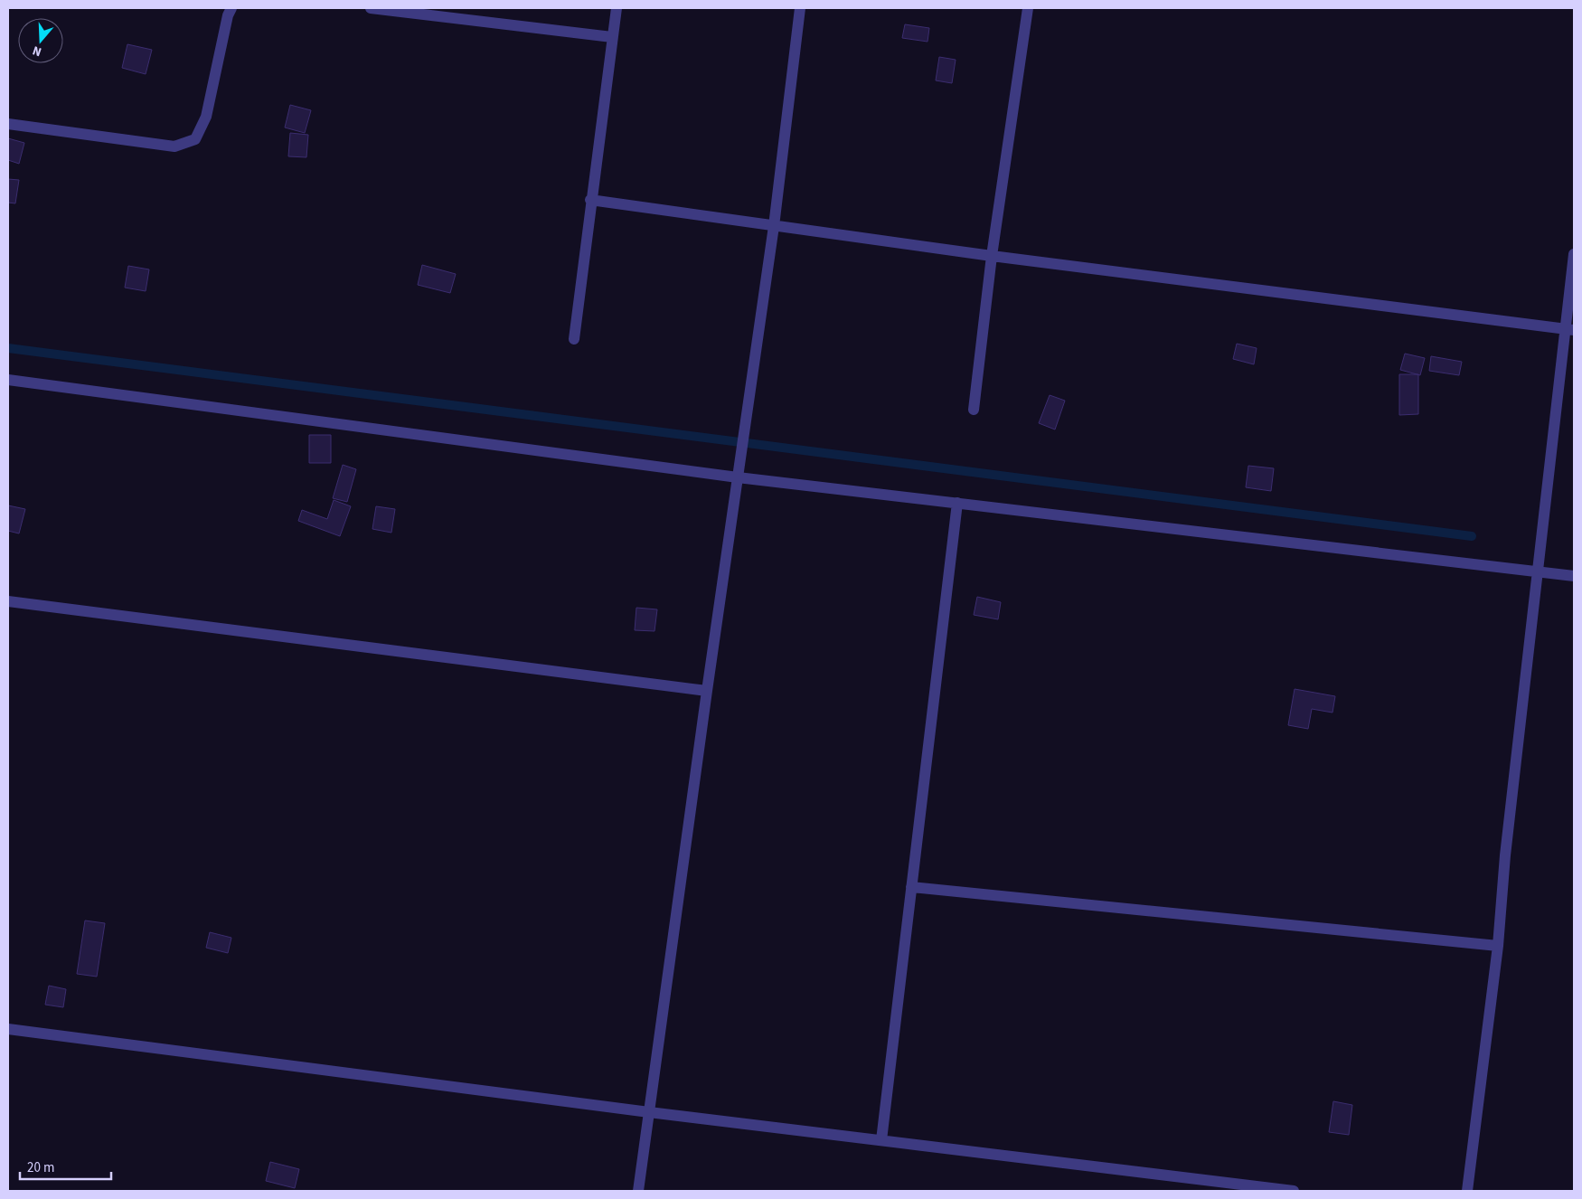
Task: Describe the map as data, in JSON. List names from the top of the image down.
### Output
{
  "scale_bar": "20 m",
  "north": "bottom"
}
